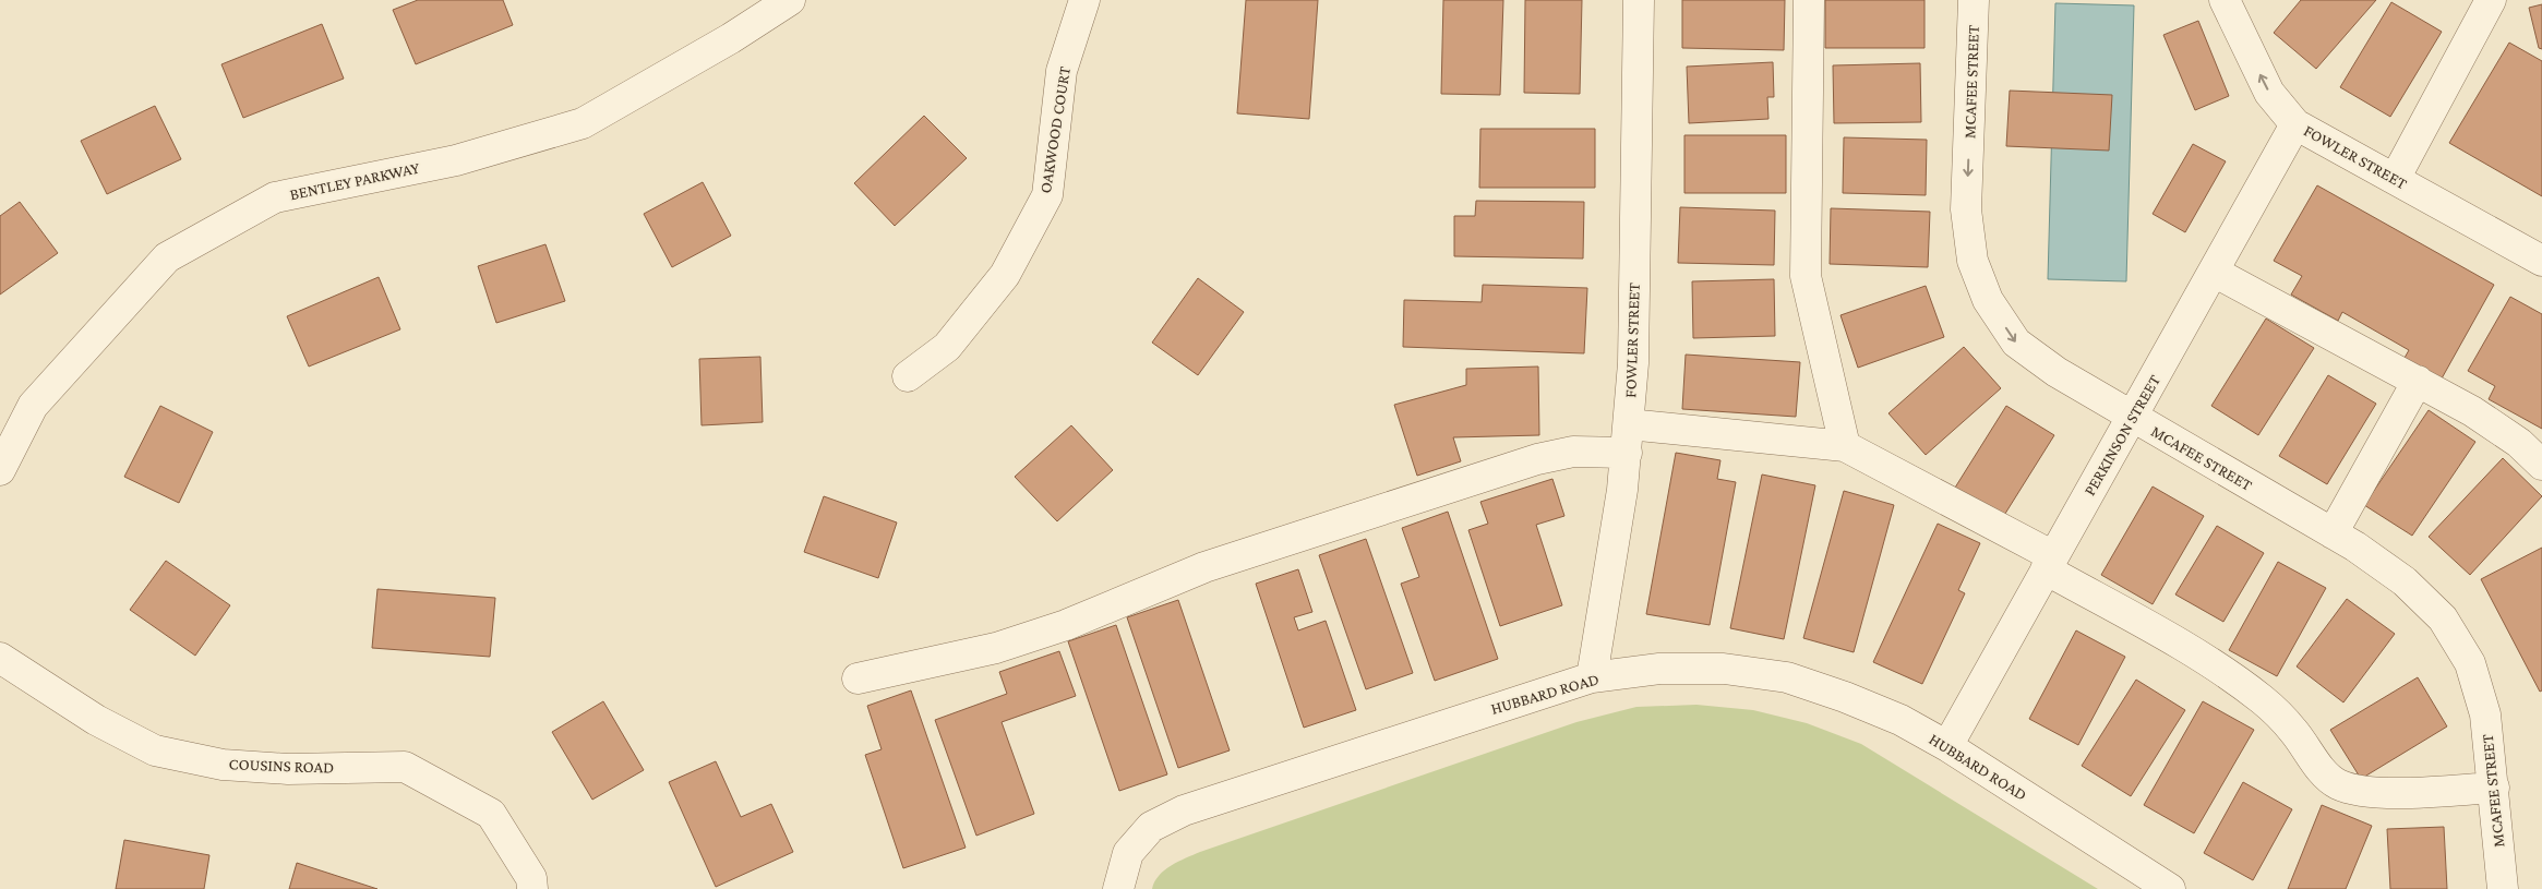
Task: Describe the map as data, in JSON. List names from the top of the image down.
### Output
{
  "streets": {
    "street": [
      "MCAFEE STREET",
      "OAKWOOD COURT",
      "FOWLER STREET",
      "BENTLEY PARKWAY",
      "PERKINSON STREET",
      "HUBBARD ROAD",
      "COUSINS ROAD"
    ]
  },
  "crossings": [
    ["MCAFEE STREET", "PERKINSON STREET"],
    ["FOWLER STREET", "PERKINSON STREET"],
    ["FOWLER STREET", "HUBBARD ROAD"],
    ["PERKINSON STREET", "HUBBARD ROAD"]
  ]
}
